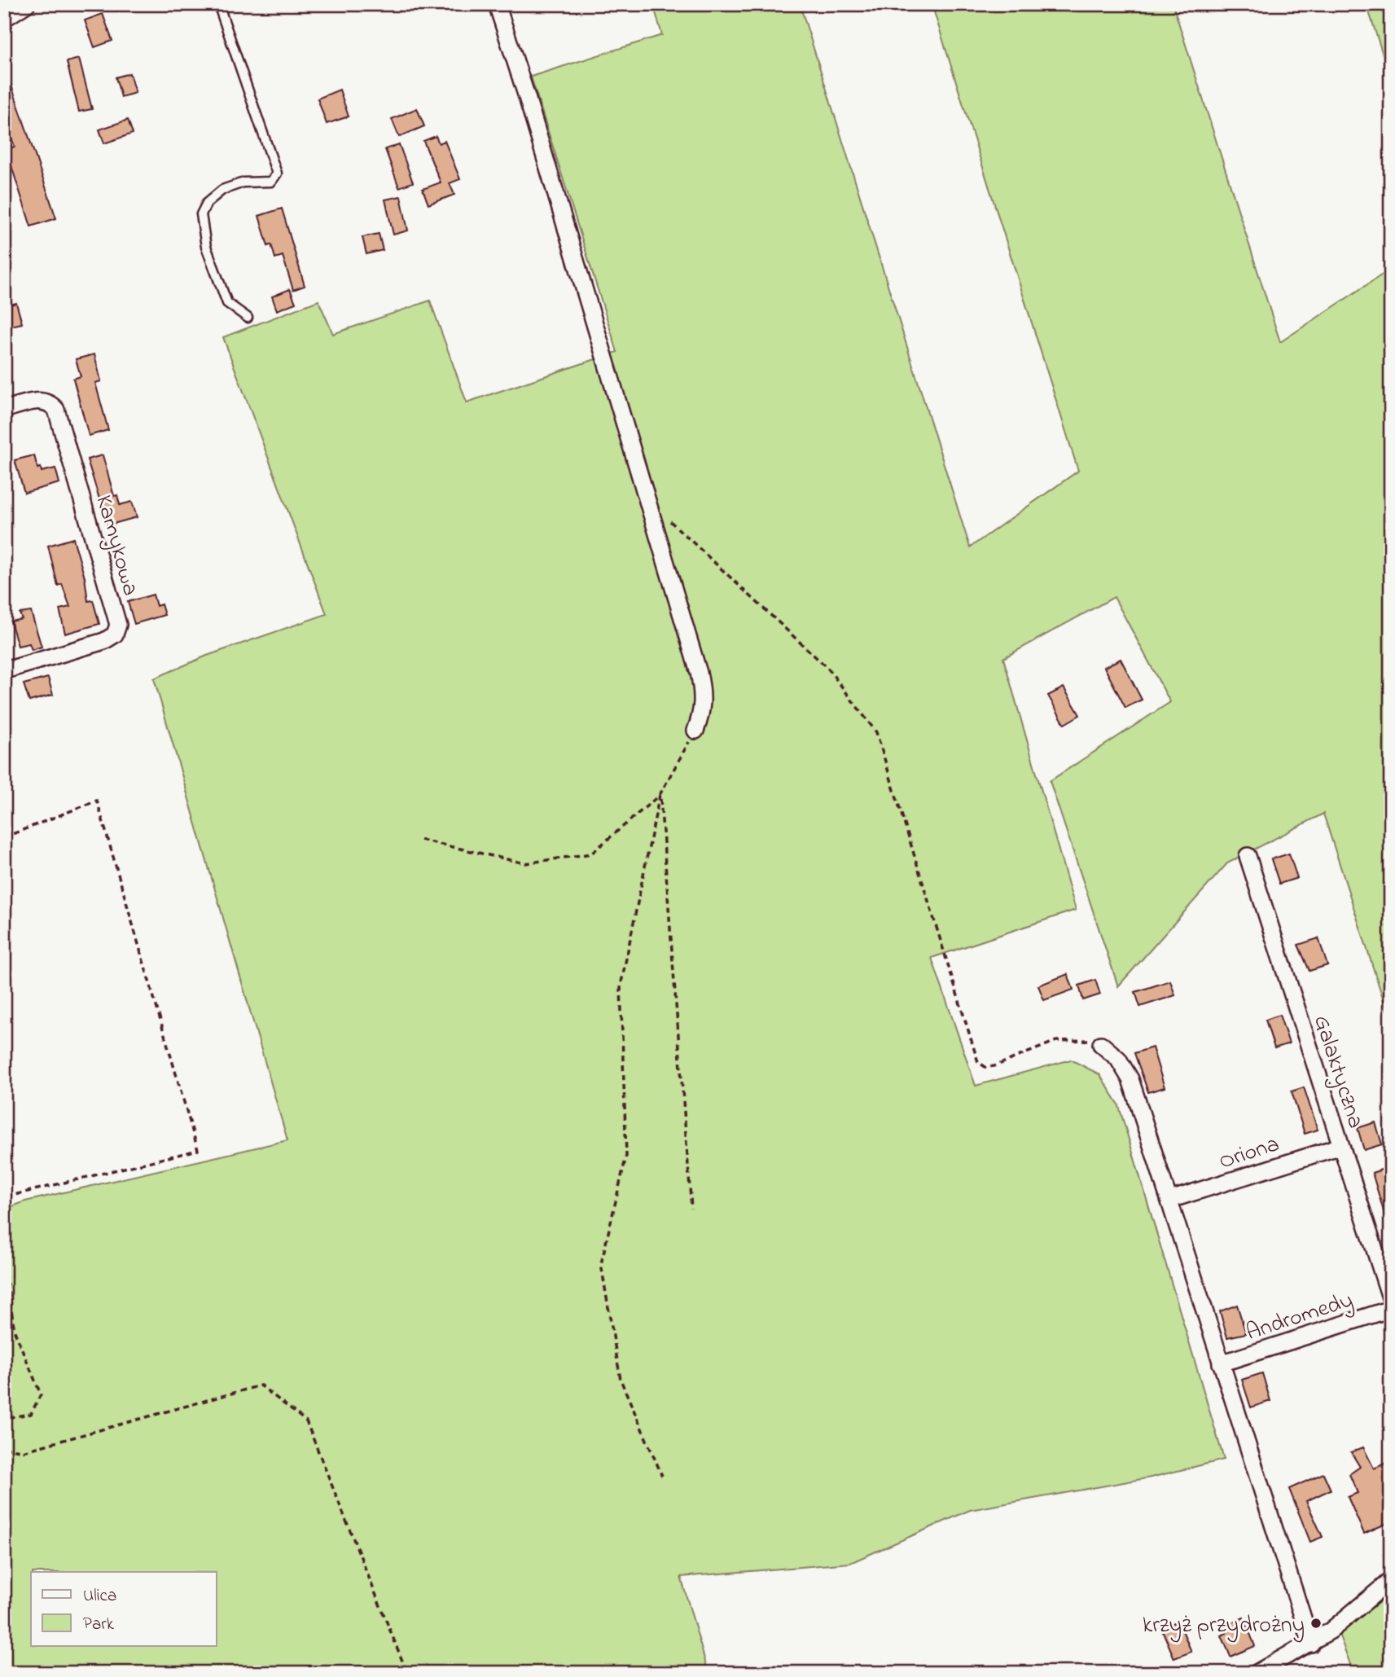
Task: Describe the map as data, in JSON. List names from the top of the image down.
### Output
{
  "streets": {
    "street": [
      "Kamykowa",
      "Galaktyczna",
      "Oriona",
      "Andromedy"
    ]
  },
  "crossings": [
    ["Galaktyczna", "Oriona"]
  ],
  "places": ["krzyż przydrożny"],
  "legend": ["Ulica", "Park"]
}
